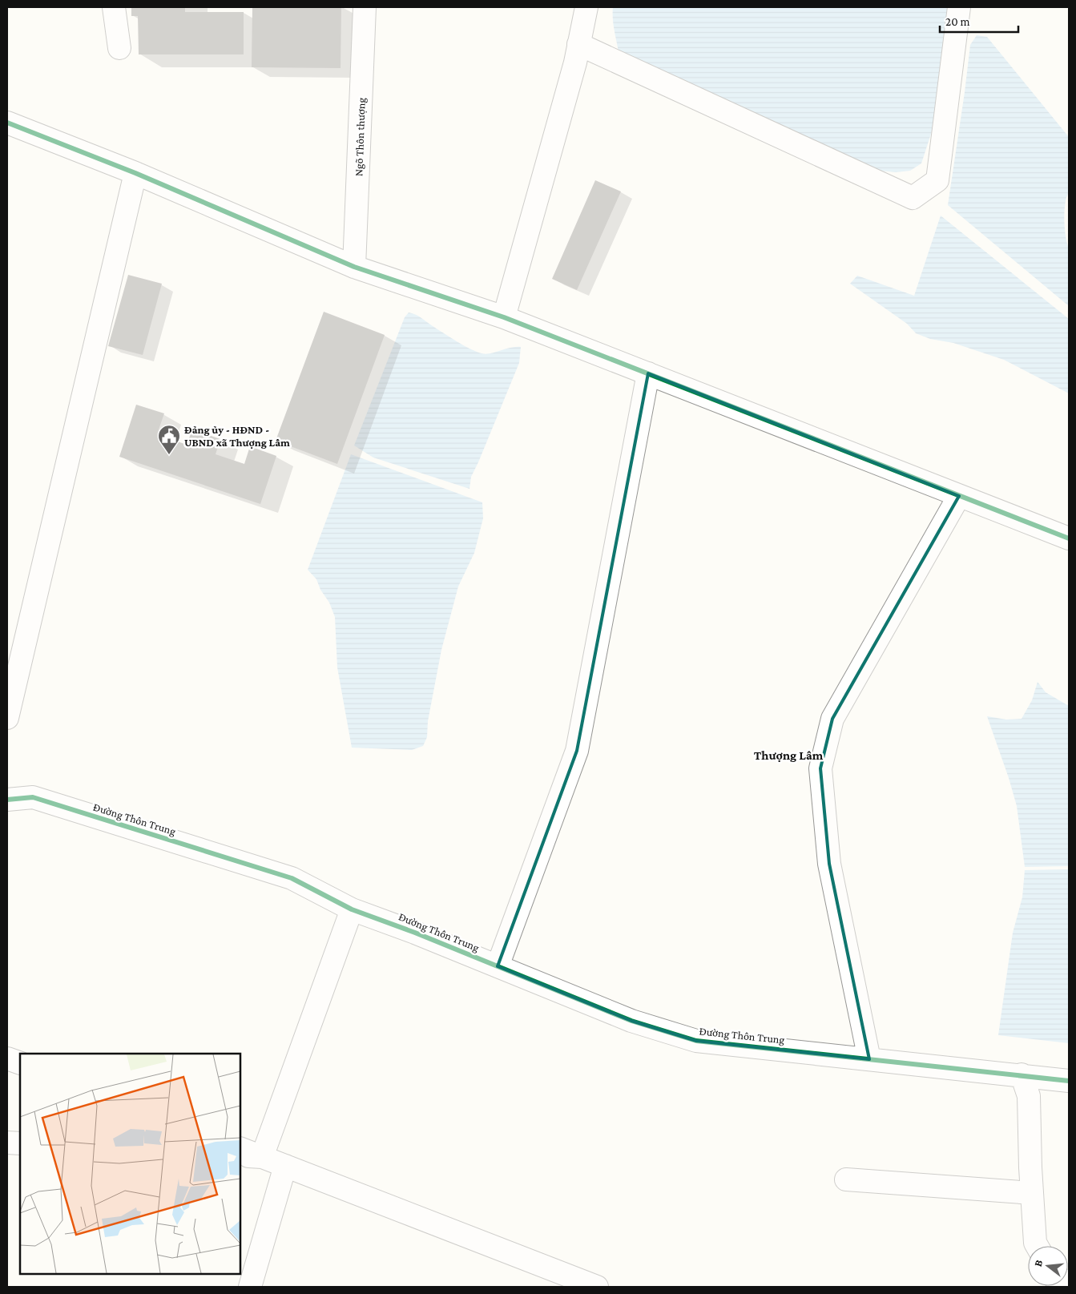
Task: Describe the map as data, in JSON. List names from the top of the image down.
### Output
{
  "streets": {
    "street": ["Ngõ Thôn thượng", "Đường Thôn Trung"]
  },
  "districts": ["Thượng Lâm"],
  "places": {
    "public building": ["Đảng ủy - HĐND - UBND xã Thượng Lâm"]
  },
  "scale_bar": "20 m",
  "north": "left"
}
